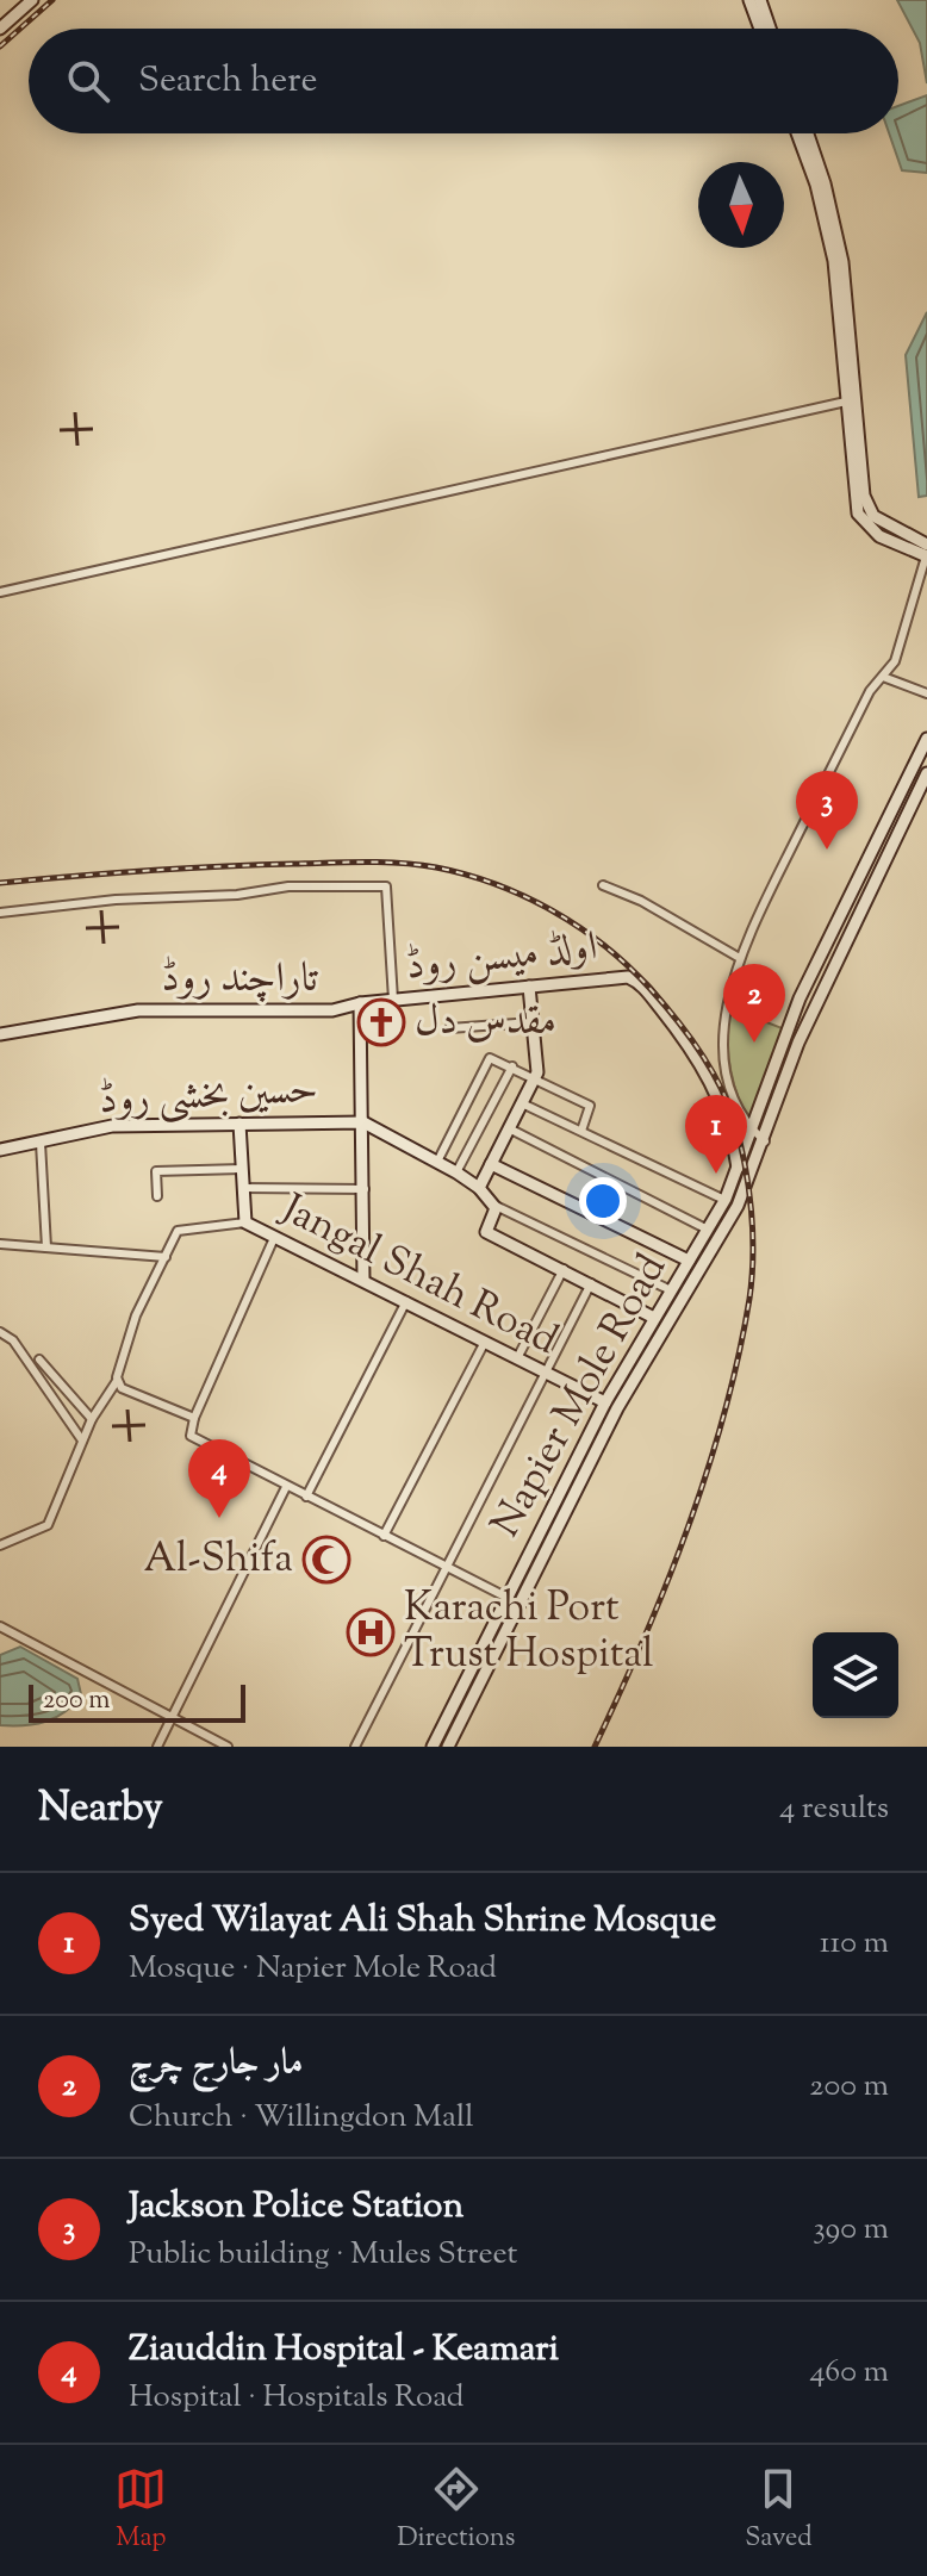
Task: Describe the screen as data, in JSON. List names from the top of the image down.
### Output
{
  "streets": {
    "main road": [
      "اولڈ میسن روڈ",
      "تاراچند روڈ",
      "حسین بخشی روڈ",
      "Jangal Shah Road",
      "Napier Mole Road"
    ]
  },
  "crossings": [
    ["اولڈ میسن روڈ", "تاراچند روڈ"],
    ["اولڈ میسن روڈ", "Napier Mole Road"],
    ["تاراچند روڈ", "حسین بخشی روڈ"],
    ["تاراچند روڈ", "Jangal Shah Road"],
    ["حسین بخشی روڈ", "Jangal Shah Road"],
    ["Jangal Shah Road", "Napier Mole Road"]
  ],
  "places": {
    "church": ["مقدس دل"],
    "mosque": ["Al-Shifa"],
    "hospital": ["Karachi Port Trust Hospital"]
  },
  "scale_bar": "200 m",
  "north": "bottom",
  "page": {
    "search": "Search here",
    "pins": [
      "3",
      "2",
      "1",
      "4"
    ],
    "scale": "200 m",
    "heading": ["Nearby", "4 results"],
    "list": [
      {
        "mark": "1",
        "name": "Syed Wilayat Ali Shah Shrine Mosque",
        "note": "Mosque · Napier Mole Road",
        "value": "110 m"
      },
      {
        "mark": "2",
        "name": "مار جارج چرچ",
        "note": "Church · Willingdon Mall",
        "value": "200 m"
      },
      {
        "mark": "3",
        "name": "Jackson Police Station",
        "note": "Public building · Mules Street",
        "value": "390 m"
      },
      {
        "mark": "4",
        "name": "Ziauddin Hospital - Keamari",
        "note": "Hospital · Hospitals Road",
        "value": "460 m"
      }
    ],
    "nav": ["Map", "Directions", "Saved"]
  }
}
